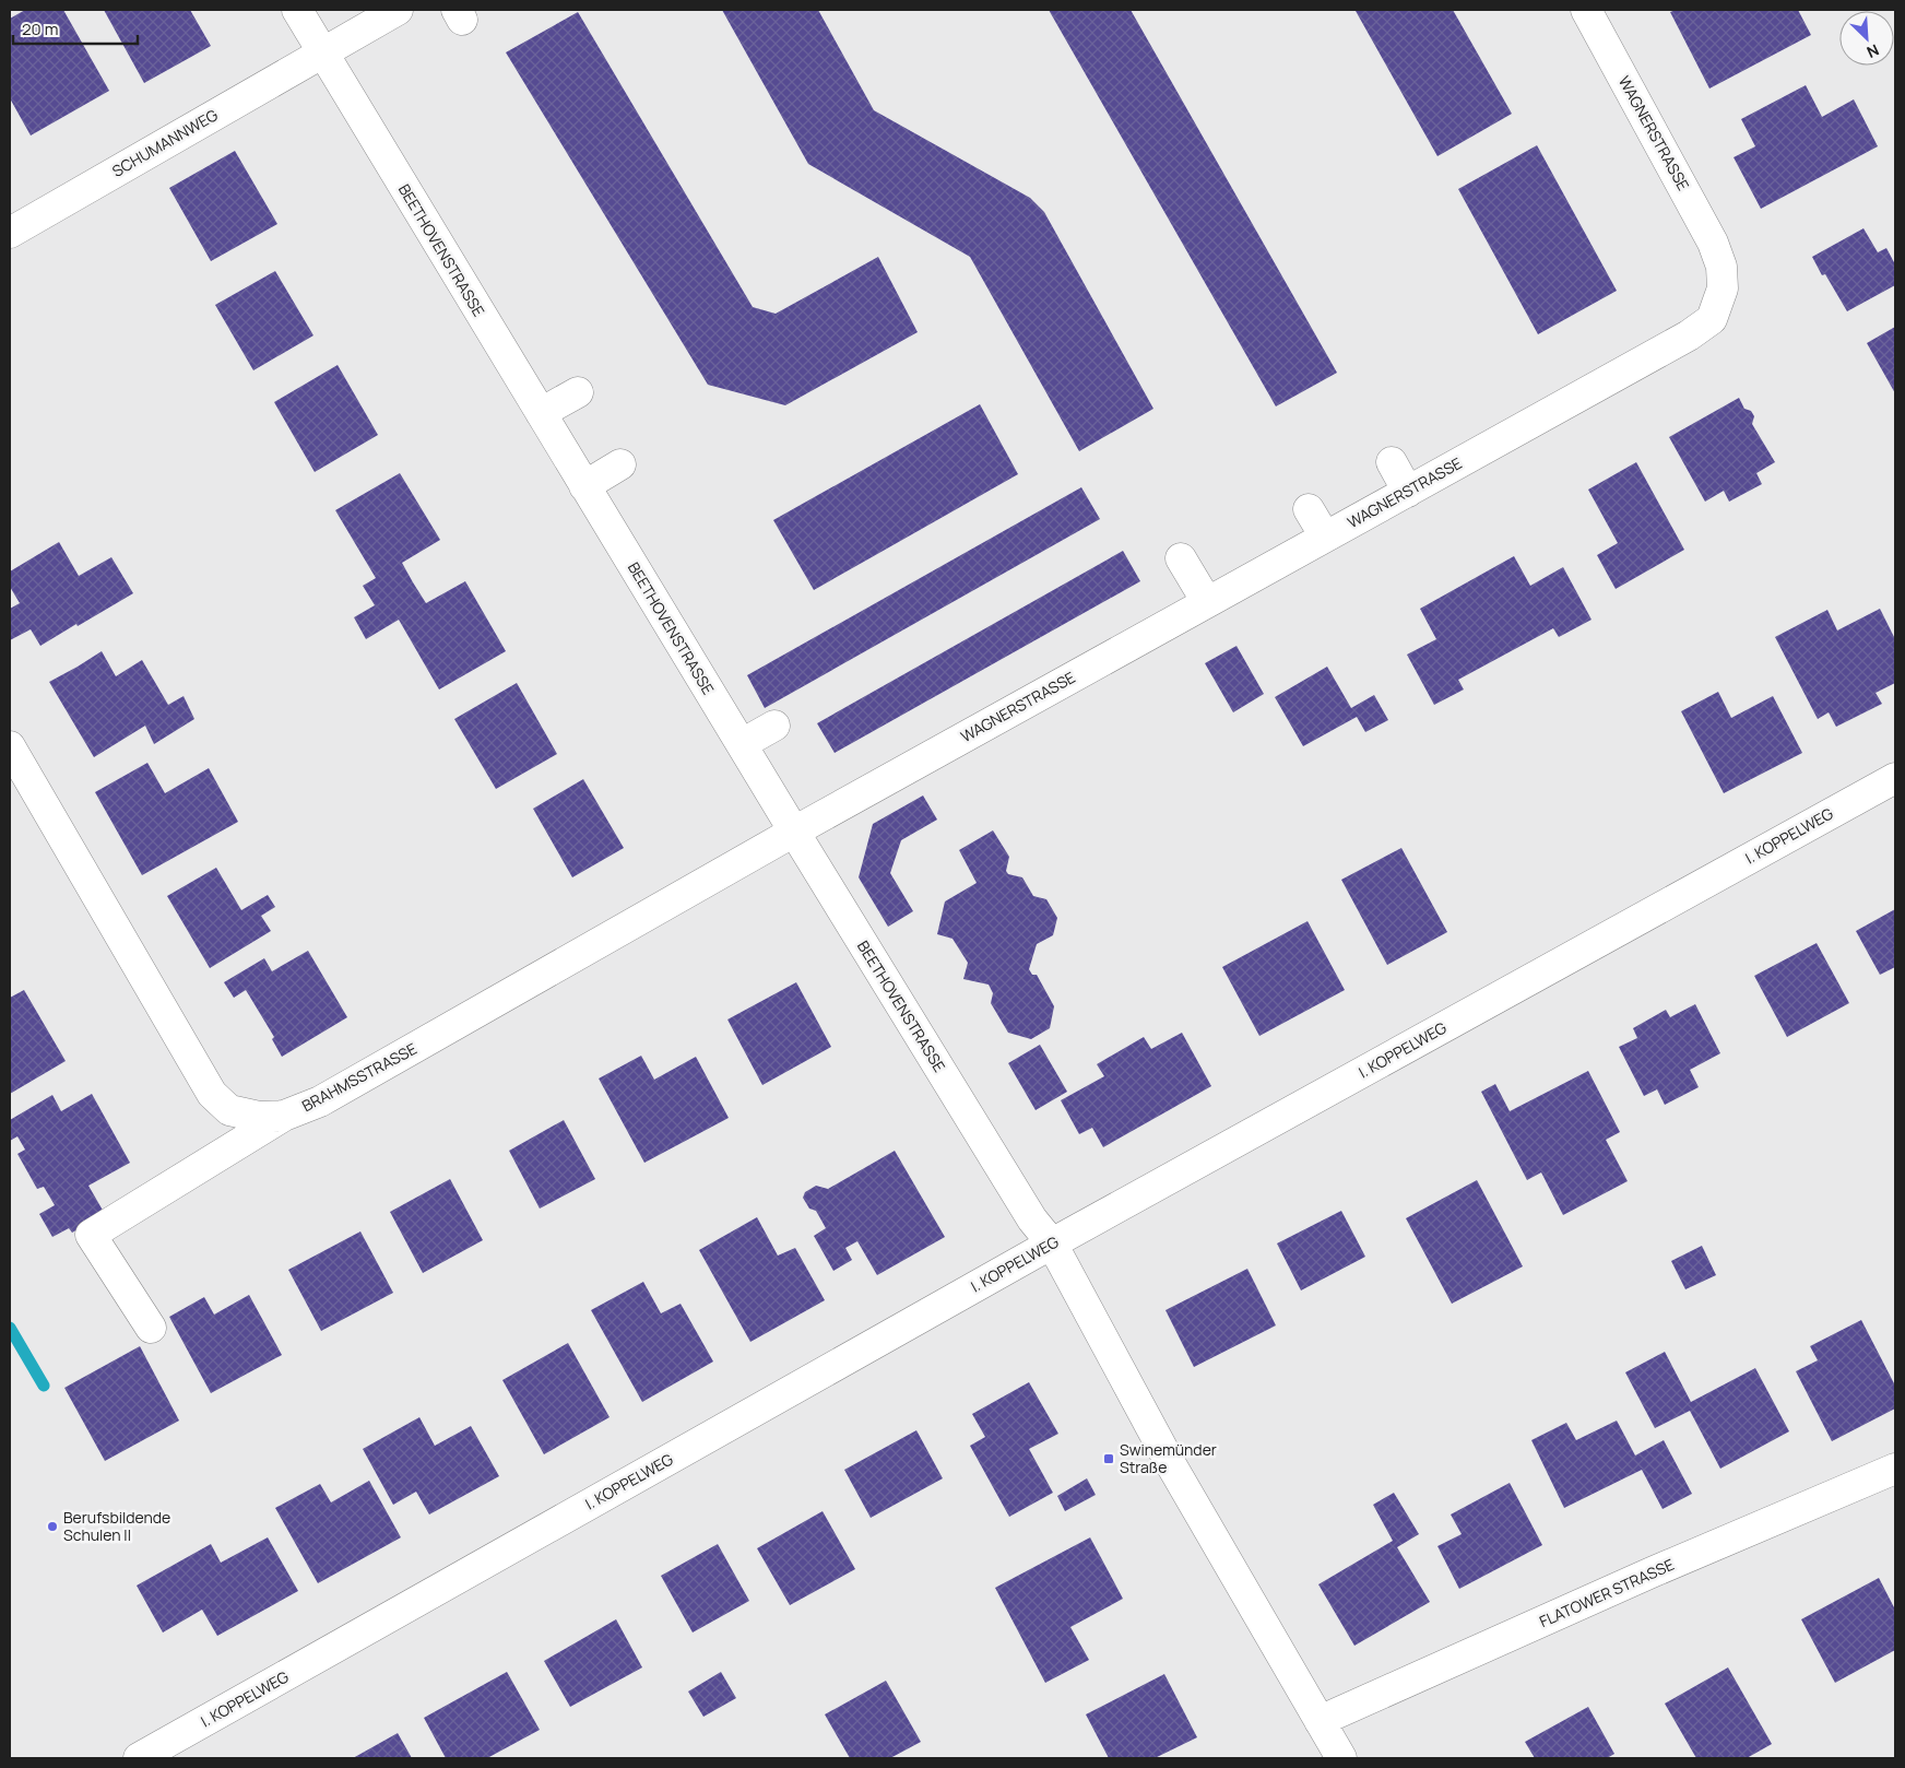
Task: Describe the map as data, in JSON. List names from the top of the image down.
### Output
{
  "streets": {
    "street": [
      "WAGNERSTRASSE",
      "SCHUMANNWEG",
      "BEETHOVENSTRASSE",
      "I. KOPPELWEG",
      "BRAHMSSTRASSE",
      "FLATOWER STRASSE"
    ]
  },
  "crossings": [
    ["WAGNERSTRASSE", "BEETHOVENSTRASSE"],
    ["WAGNERSTRASSE", "BRAHMSSTRASSE"],
    ["SCHUMANNWEG", "BEETHOVENSTRASSE"],
    ["BEETHOVENSTRASSE", "I. KOPPELWEG"],
    ["BEETHOVENSTRASSE", "BRAHMSSTRASSE"]
  ],
  "places": {
    "transit": ["Swinemünder Straße"],
    "other": ["Berufsbildende Schulen II"]
  },
  "scale_bar": "20 m",
  "north": "bottom right"
}
